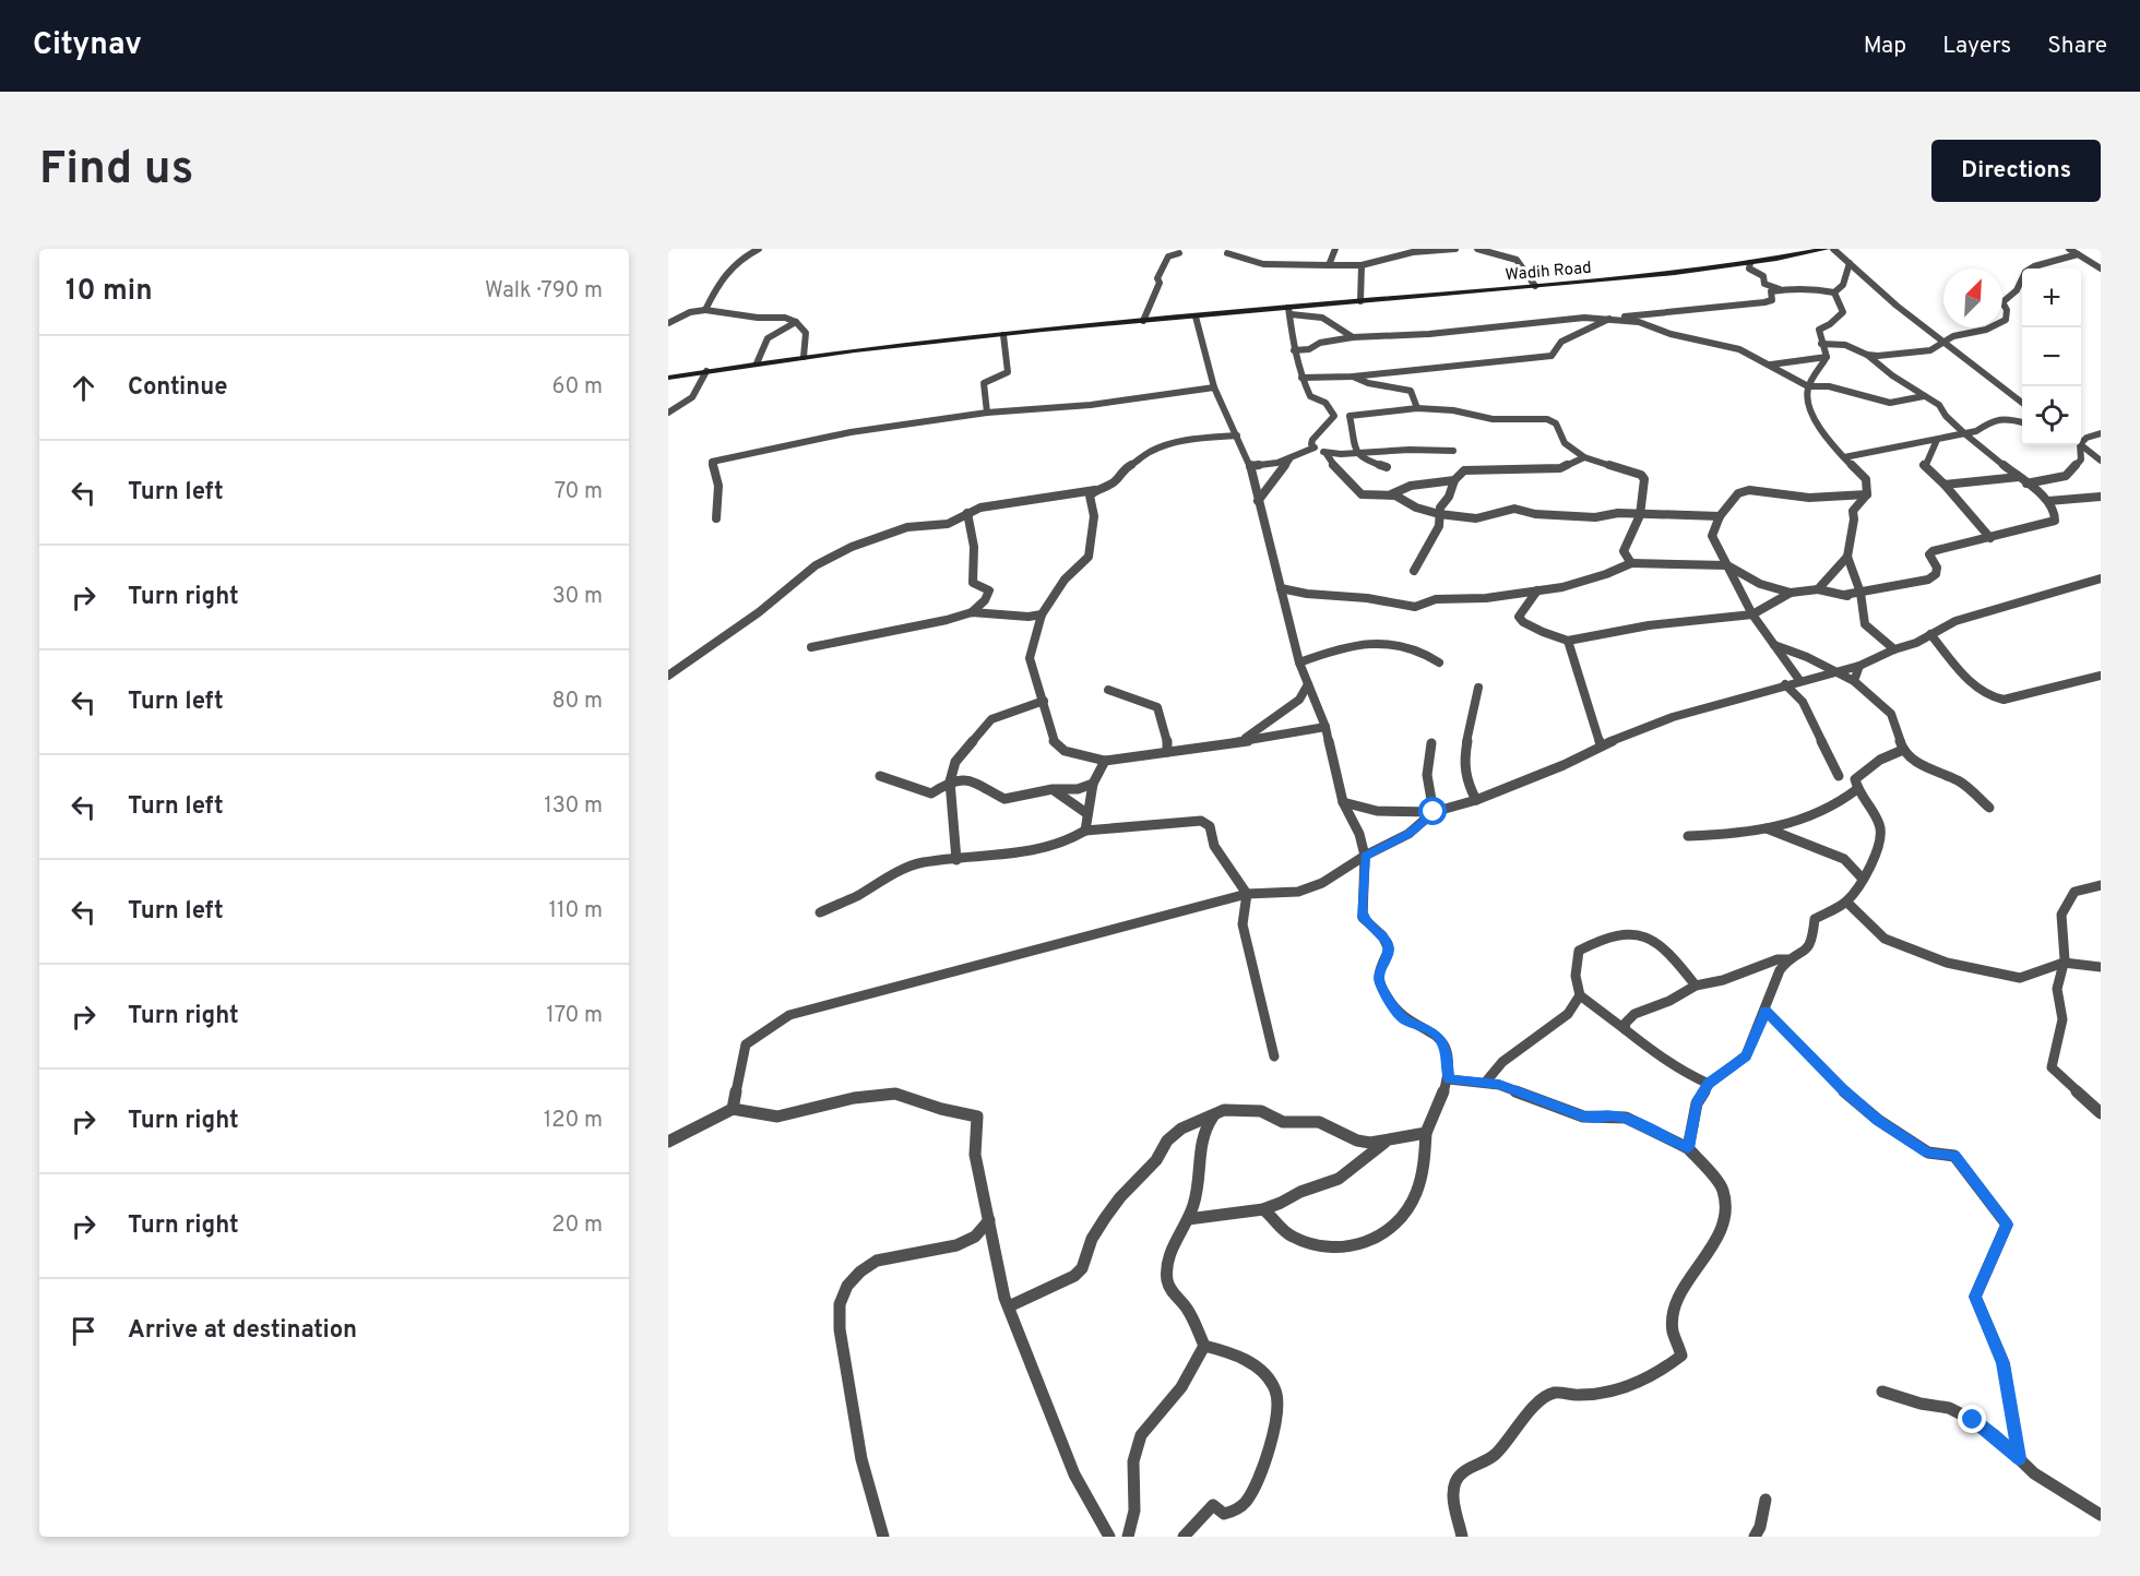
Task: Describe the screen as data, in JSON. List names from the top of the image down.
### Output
{
  "streets": {
    "street": ["Wadih Road"]
  },
  "north": "top right",
  "page": {
    "header": "Citynav",
    "nav": ["Map", "Layers", "Share"],
    "buttons": "Directions",
    "title": "Find us",
    "heading": ["10 min", "Walk · 790 m"],
    "map_buttons": ["+", "−"],
    "list": [
      ["Continue", "60 m"],
      ["Turn left", "70 m"],
      ["Turn right", "30 m"],
      ["Turn left", "80 m"],
      ["Turn left", "130 m"],
      ["Turn left", "110 m"],
      ["Turn right", "170 m"],
      ["Turn right", "120 m"],
      ["Turn right", "20 m"],
      "Arrive at destination"
    ]
  }
}
